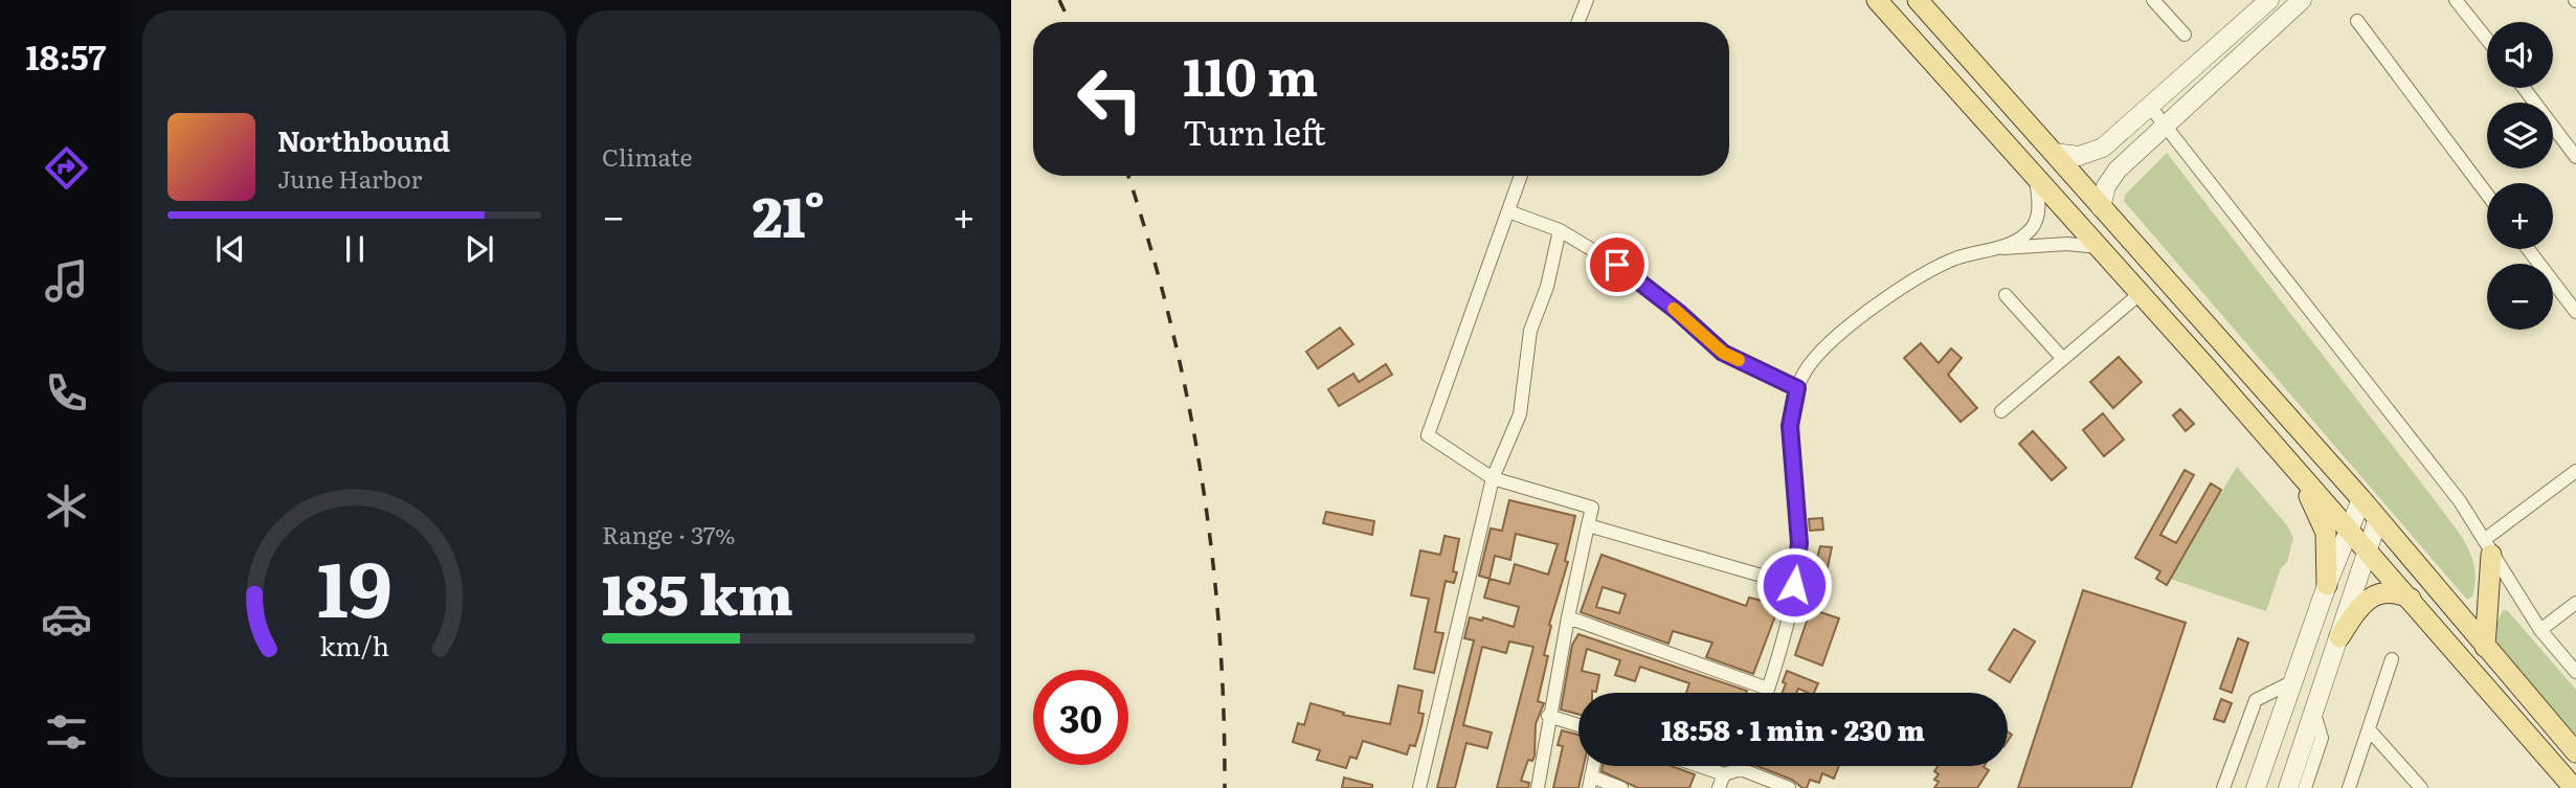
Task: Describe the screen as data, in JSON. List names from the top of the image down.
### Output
{
  "page": {
    "tabs": "18:57",
    "tile": [
      "Climate",
      ["Range · 37%", "185 km"]
    ],
    "map_buttons": ["+", "−"],
    "turn": ["110 m", "Turn left"],
    "song": ["Northbound", "June Harbor"],
    "heat": ["−", "21°", "+"],
    "limit": "30",
    "trip": "18:58 · 1 min · 230 m",
    "gauge": ["19", "km/h"]
  }
}
